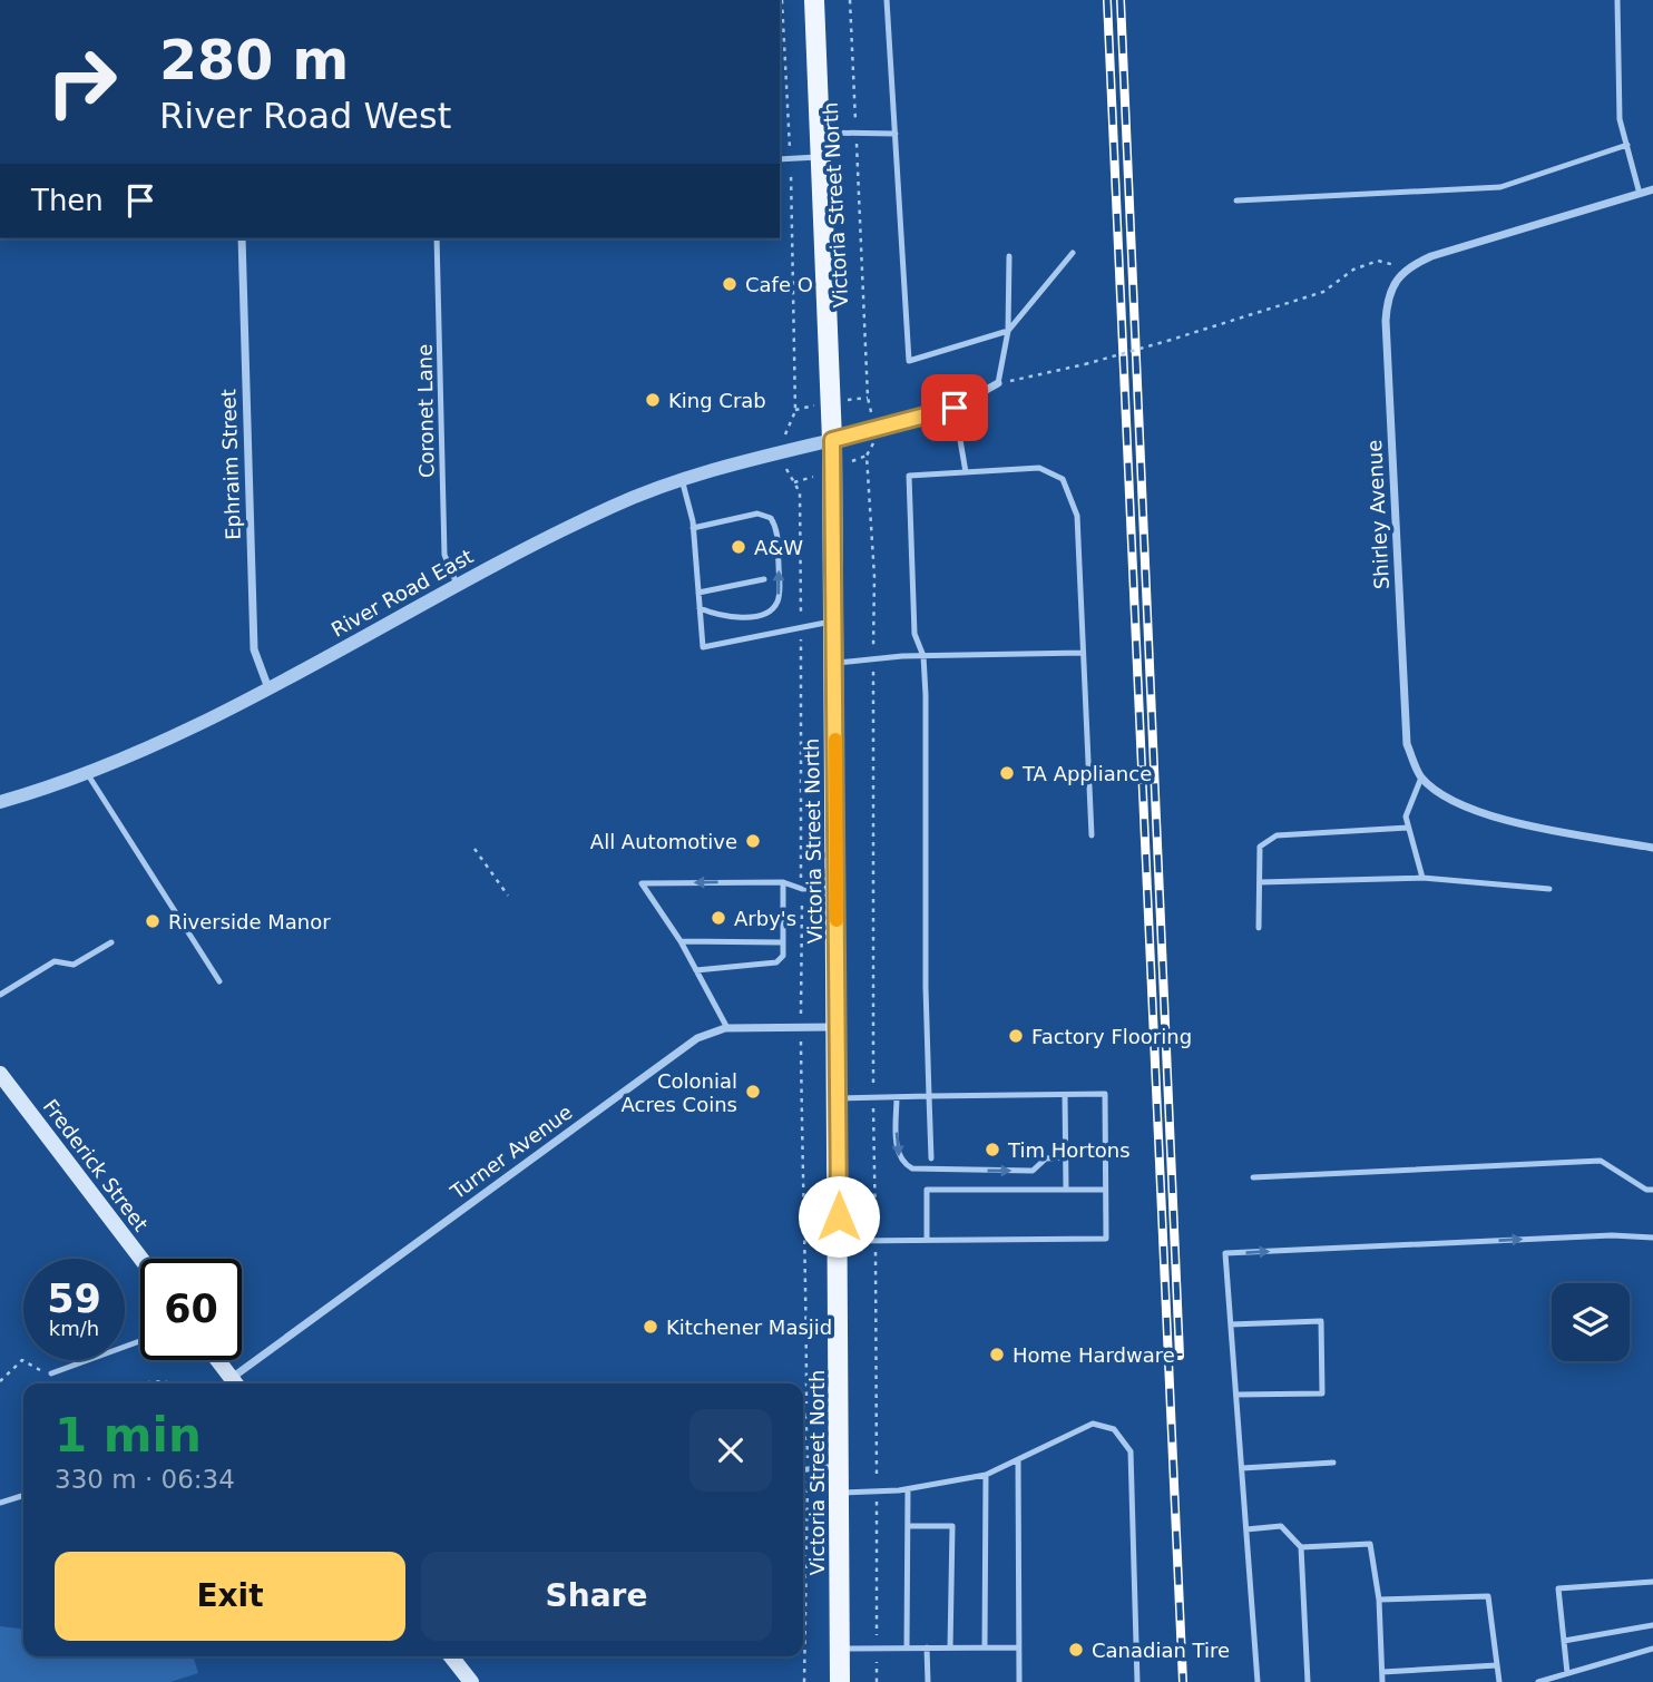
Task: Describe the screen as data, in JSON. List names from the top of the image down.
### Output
{
  "streets": {
    "main road": ["Victoria Street North", "Frederick Street"],
    "street": [
      "Ephraim Street",
      "Shirley Avenue",
      "River Road East",
      "Turner Avenue"
    ],
    "lane": ["Coronet Lane"]
  },
  "crossings": [
    ["Victoria Street North", "River Road East"],
    ["Victoria Street North", "Turner Avenue"],
    ["Coronet Lane", "River Road East"],
    ["Ephraim Street", "River Road East"]
  ],
  "places": [
    "Cafe O",
    "King Crab",
    "A&W",
    "TA Appliance",
    "All Automotive",
    "Arby's",
    "Riverside Manor",
    "Factory Flooring",
    "Colonial Acres Coins",
    "Tim Hortons",
    "Kitchener Masjid",
    "Home Hardware",
    "Canadian Tire"
  ],
  "page": {
    "turn": ["280 m", "River Road West"],
    "then": "Then",
    "speed": "59 km/h",
    "limit": "60",
    "heading": ["1 min", "330 m · 06:34"],
    "buttons": ["Exit", "Share"]
  }
}
